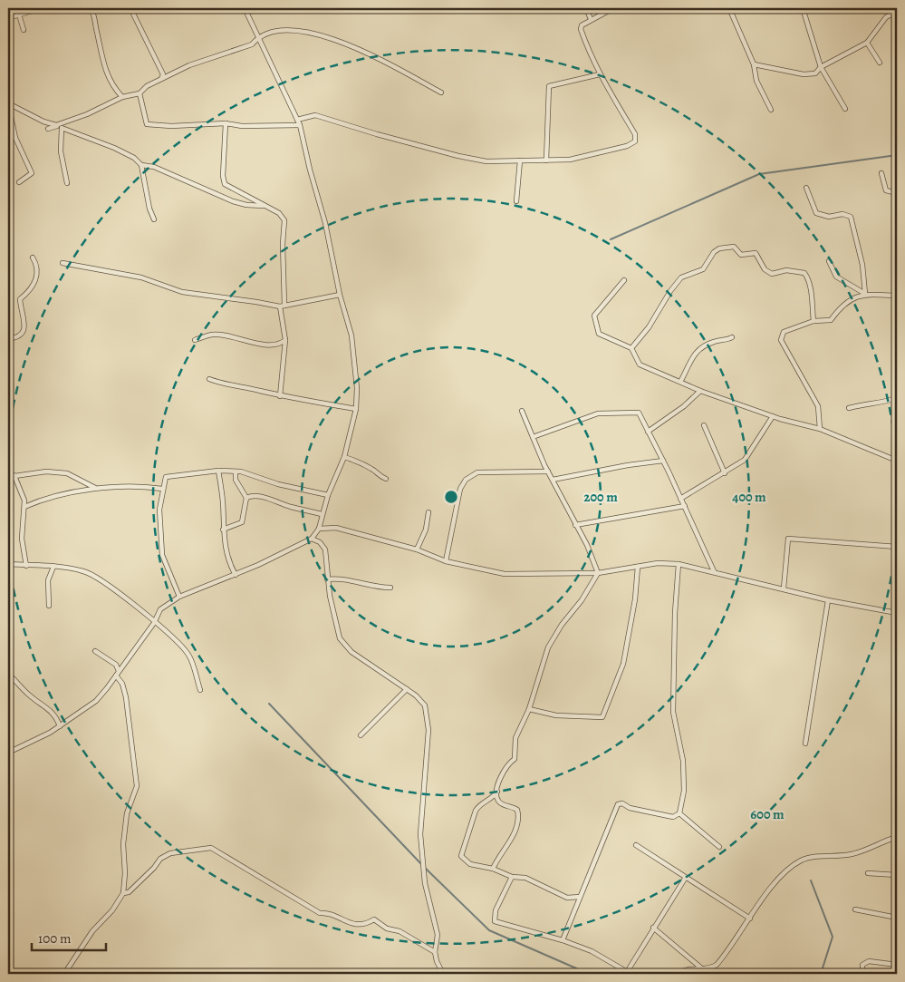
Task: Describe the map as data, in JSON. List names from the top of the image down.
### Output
{
  "scale_bar": "100 m",
  "rings": ["200 m", "400 m", "600 m"]
}
